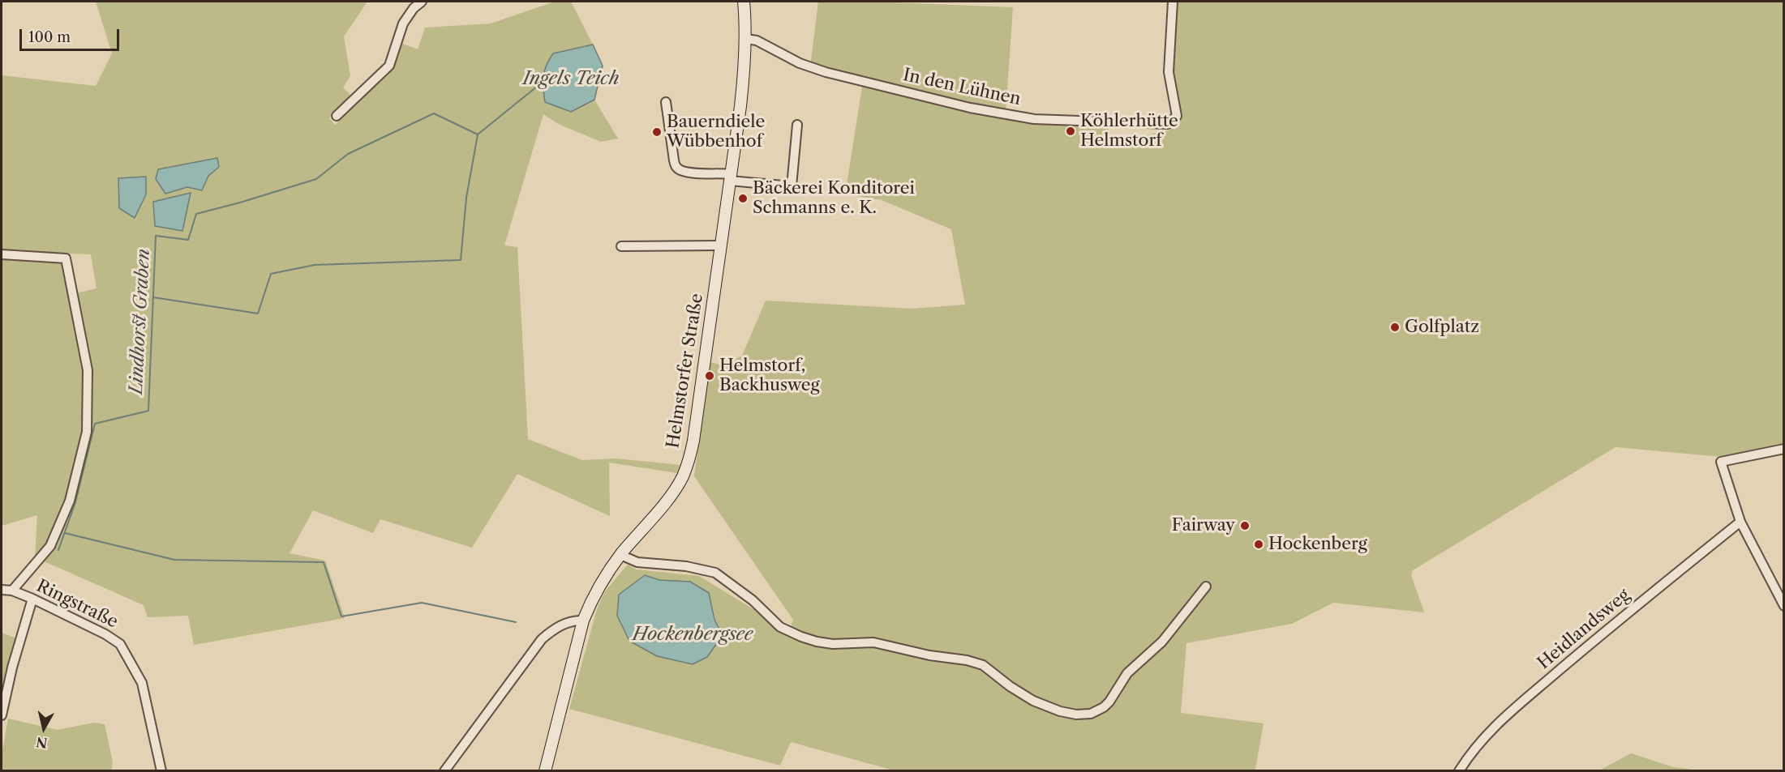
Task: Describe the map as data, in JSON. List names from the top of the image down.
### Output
{
  "streets": {
    "main road": ["Helmstorfer Straße"],
    "street": ["In den Lühnen", "Ringstraße", "Heidlandsweg"]
  },
  "crossings": [
    ["In den Lühnen", "Helmstorfer Straße"]
  ],
  "water": ["Ingels Teich", "Lindhorst Graben", "Hockenbergsee"],
  "places": [
    "Köhlerhütte Helmstorf",
    "Bauerndiele Wübbenhof",
    "Bäckerei Konditorei Schmanns e. K.",
    "Golfplatz",
    "Helmstorf, Backhusweg",
    "Fairway",
    "Hockenberg"
  ],
  "scale_bar": "100 m",
  "north": "bottom"
}
